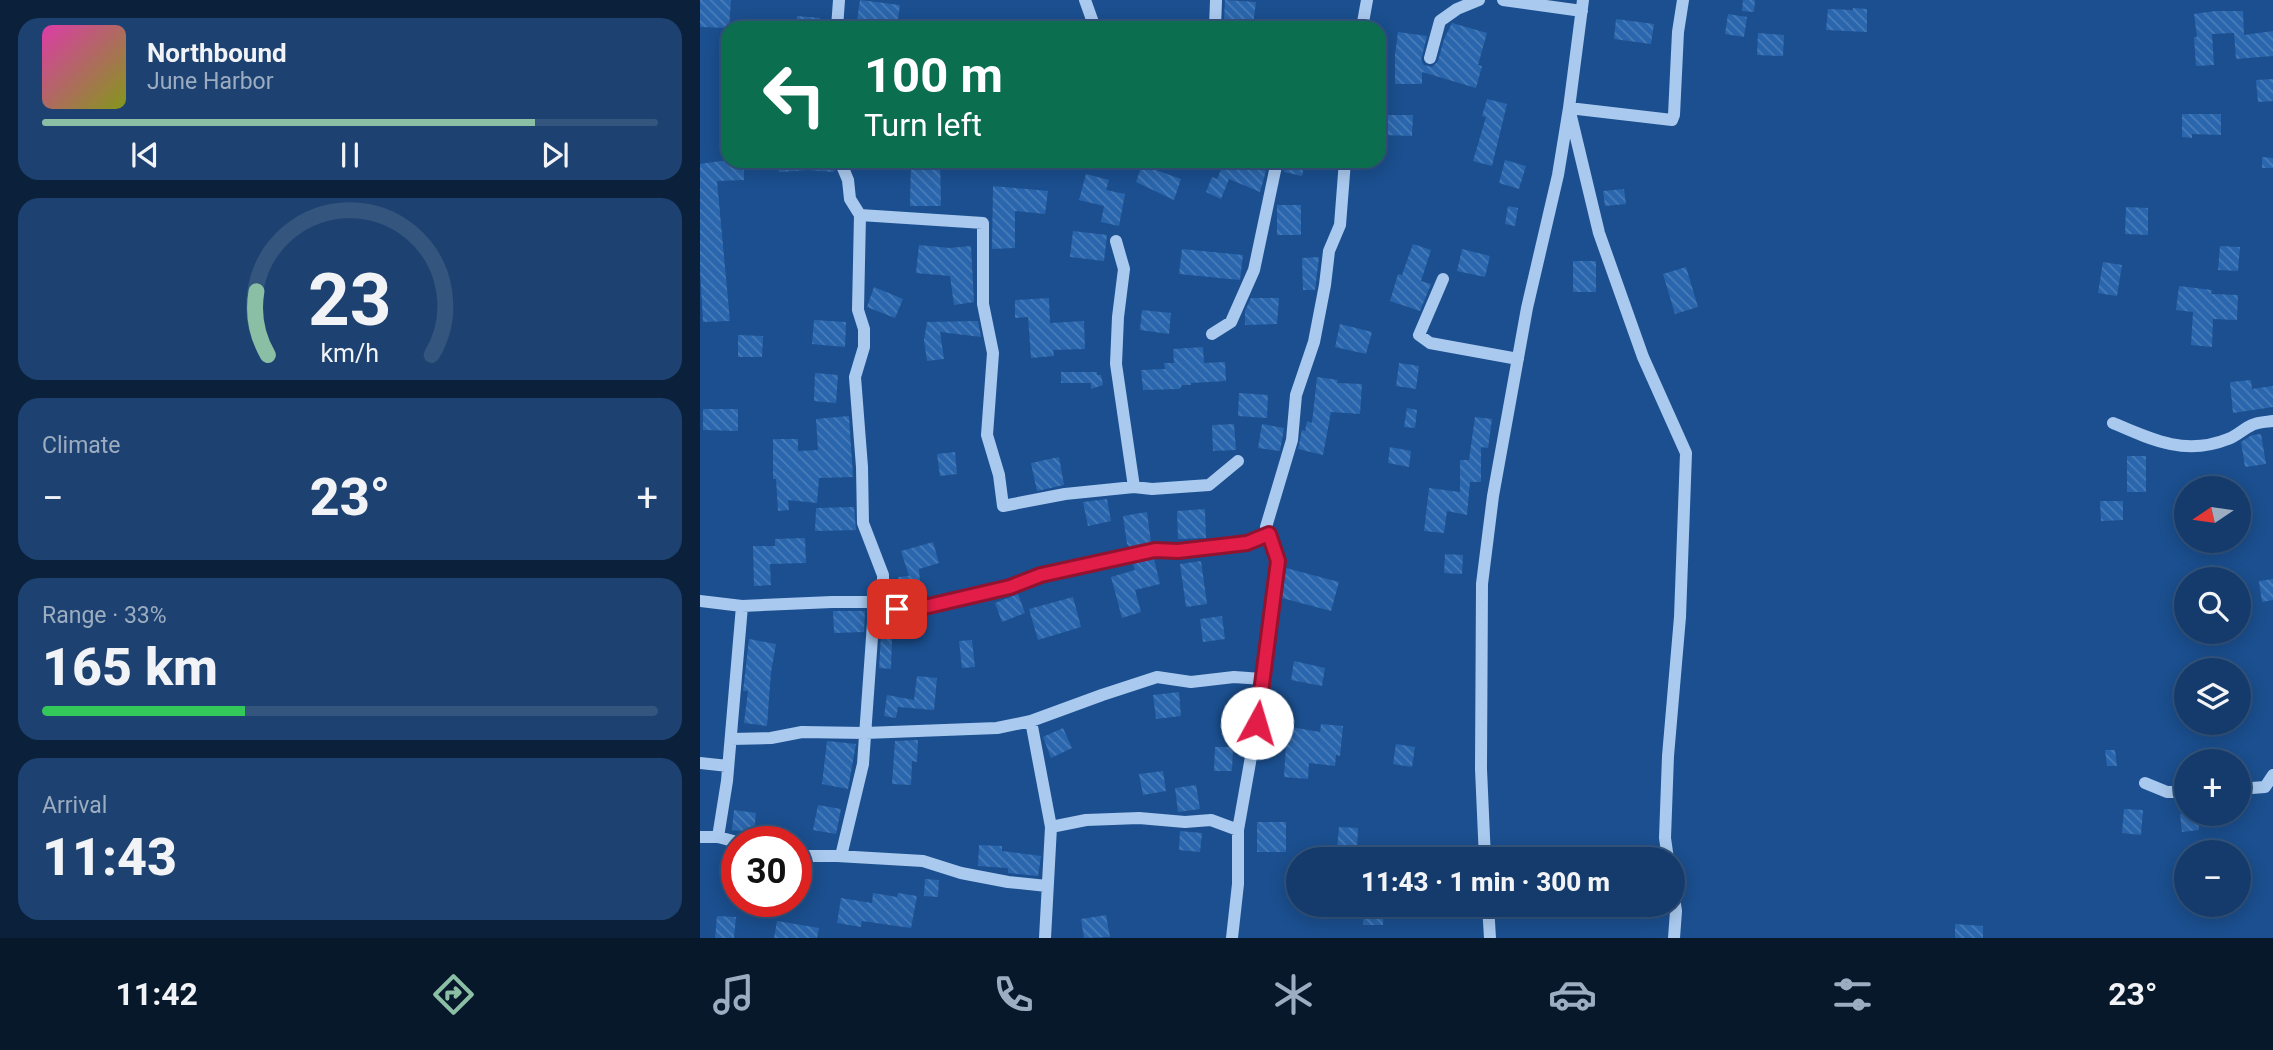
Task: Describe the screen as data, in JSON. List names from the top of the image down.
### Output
{
  "north": "left",
  "page": {
    "turn": ["100 m", "Turn left"],
    "song": ["Northbound", "June Harbor"],
    "tile": [
      "Climate",
      ["Range · 33%", "165 km"],
      ["Arrival", "11:43"]
    ],
    "heat": ["−", "23°", "+"],
    "map_buttons": ["+", "−"],
    "limit": "30",
    "trip": "11:43 · 1 min · 300 m",
    "tabs": ["11:42", "23°"],
    "gauge": ["23", "km/h"]
  }
}
